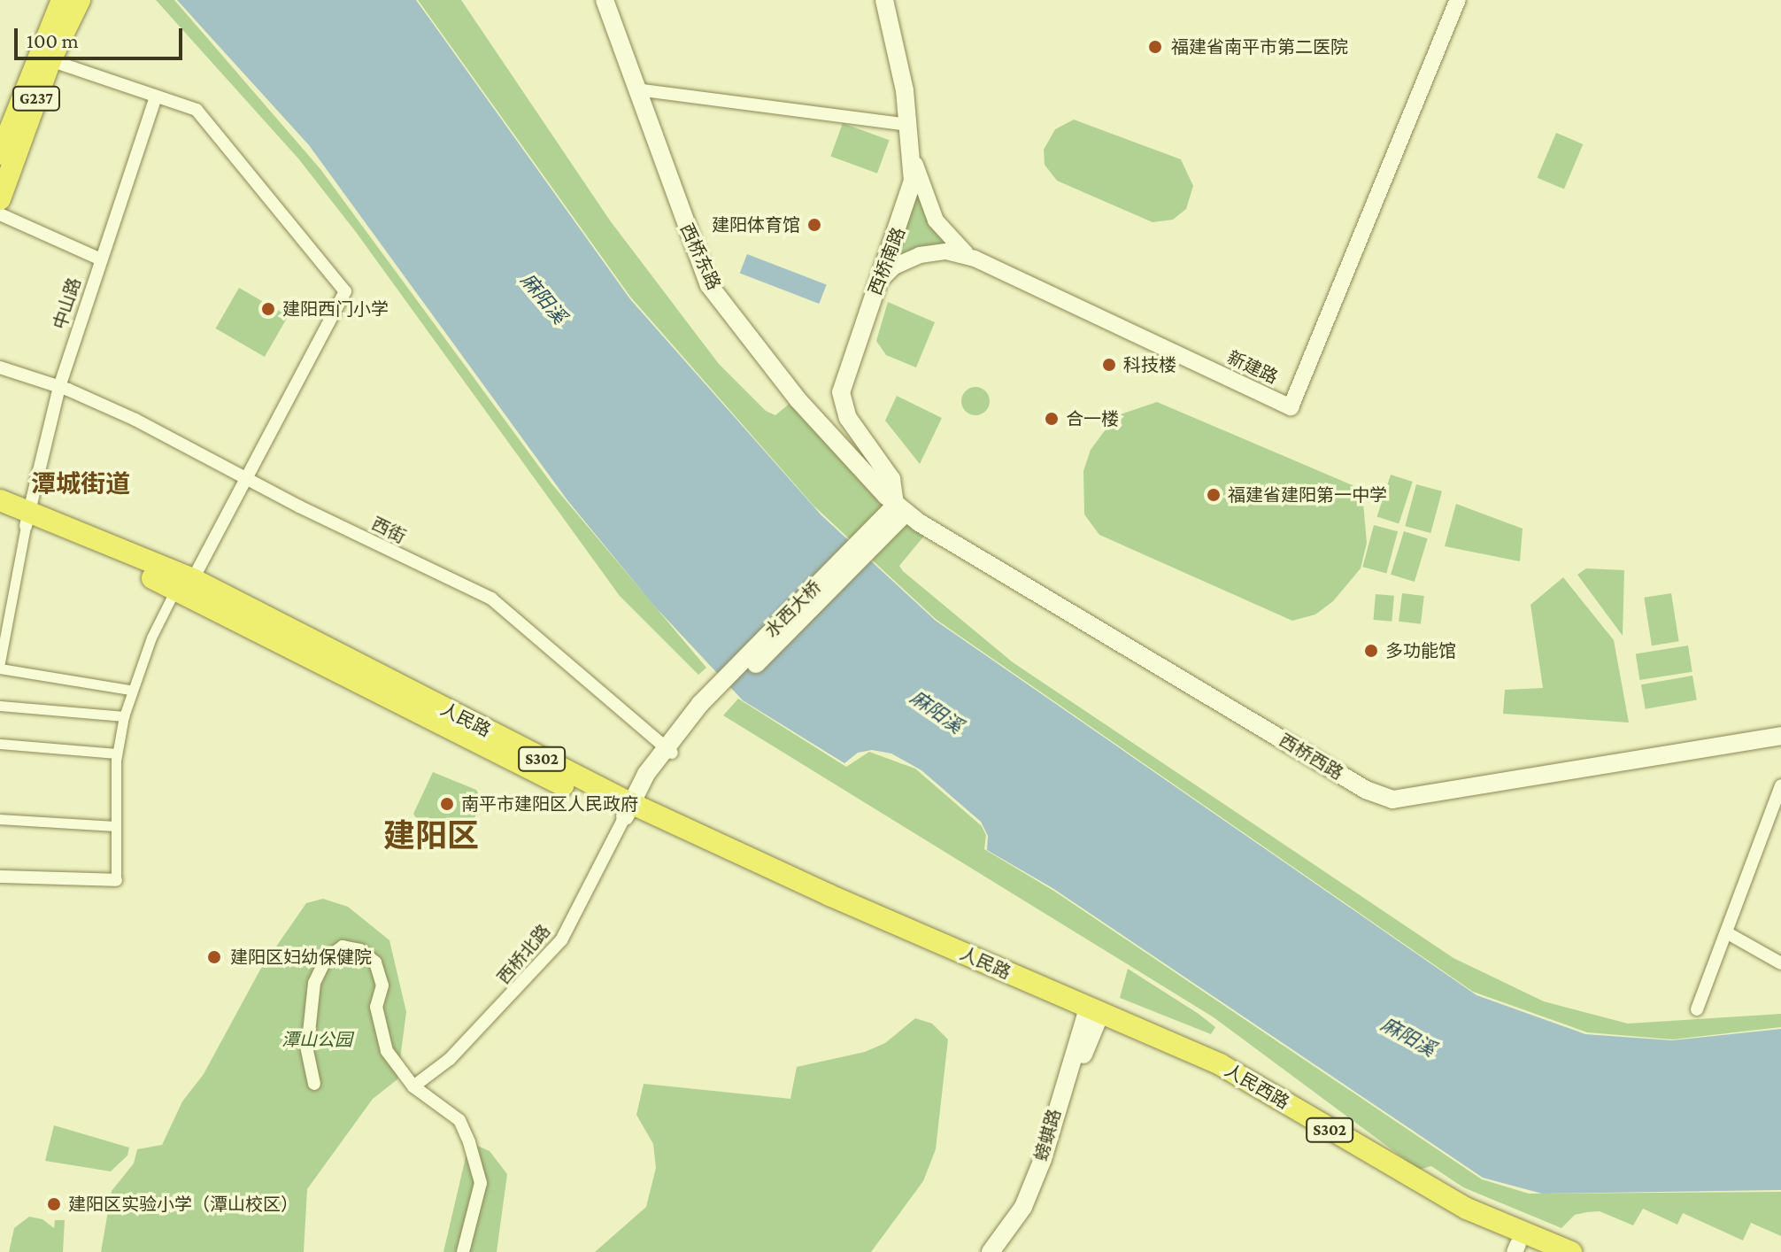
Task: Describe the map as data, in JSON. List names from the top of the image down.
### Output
{
  "streets": {
    "highway": [
      "G237",
      "人民路",
      "S302",
      "人民西路"
    ],
    "main road": [
      "西桥东路",
      "西桥南路",
      "水西大桥",
      "西桥西路",
      "螃蜞路"
    ],
    "street": [
      "中山路",
      "新建路",
      "西街",
      "西桥北路"
    ]
  },
  "crossings": [
    ["西桥东路", "西桥南路"],
    ["西桥东路", "水西大桥"],
    ["西桥东路", "西桥西路"],
    ["西桥南路", "新建路"],
    ["西桥南路", "水西大桥"],
    ["西桥南路", "西桥西路"],
    ["中山路", "西街"],
    ["中山路", "人民路"],
    ["西街", "水西大桥"],
    ["水西大桥", "人民路"],
    ["水西大桥", "西桥西路"],
    ["水西大桥", "西桥北路"],
    ["人民路", "西桥北路"],
    ["人民路", "人民西路"],
    ["人民路", "螃蜞路"],
    ["人民西路", "螃蜞路"]
  ],
  "districts": ["潭城街道", "建阳区"],
  "water": ["麻阳溪"],
  "parks": ["潭山公园"],
  "places": [
    "福建省南平市第二医院",
    "建阳体育馆",
    "建阳西门小学",
    "科技楼",
    "合一楼",
    "福建省建阳第一中学",
    "多功能馆",
    "南平市建阳区人民政府",
    "建阳区妇幼保健院",
    "建阳区实验小学（潭山校区）"
  ],
  "scale_bar": "100 m"
}
